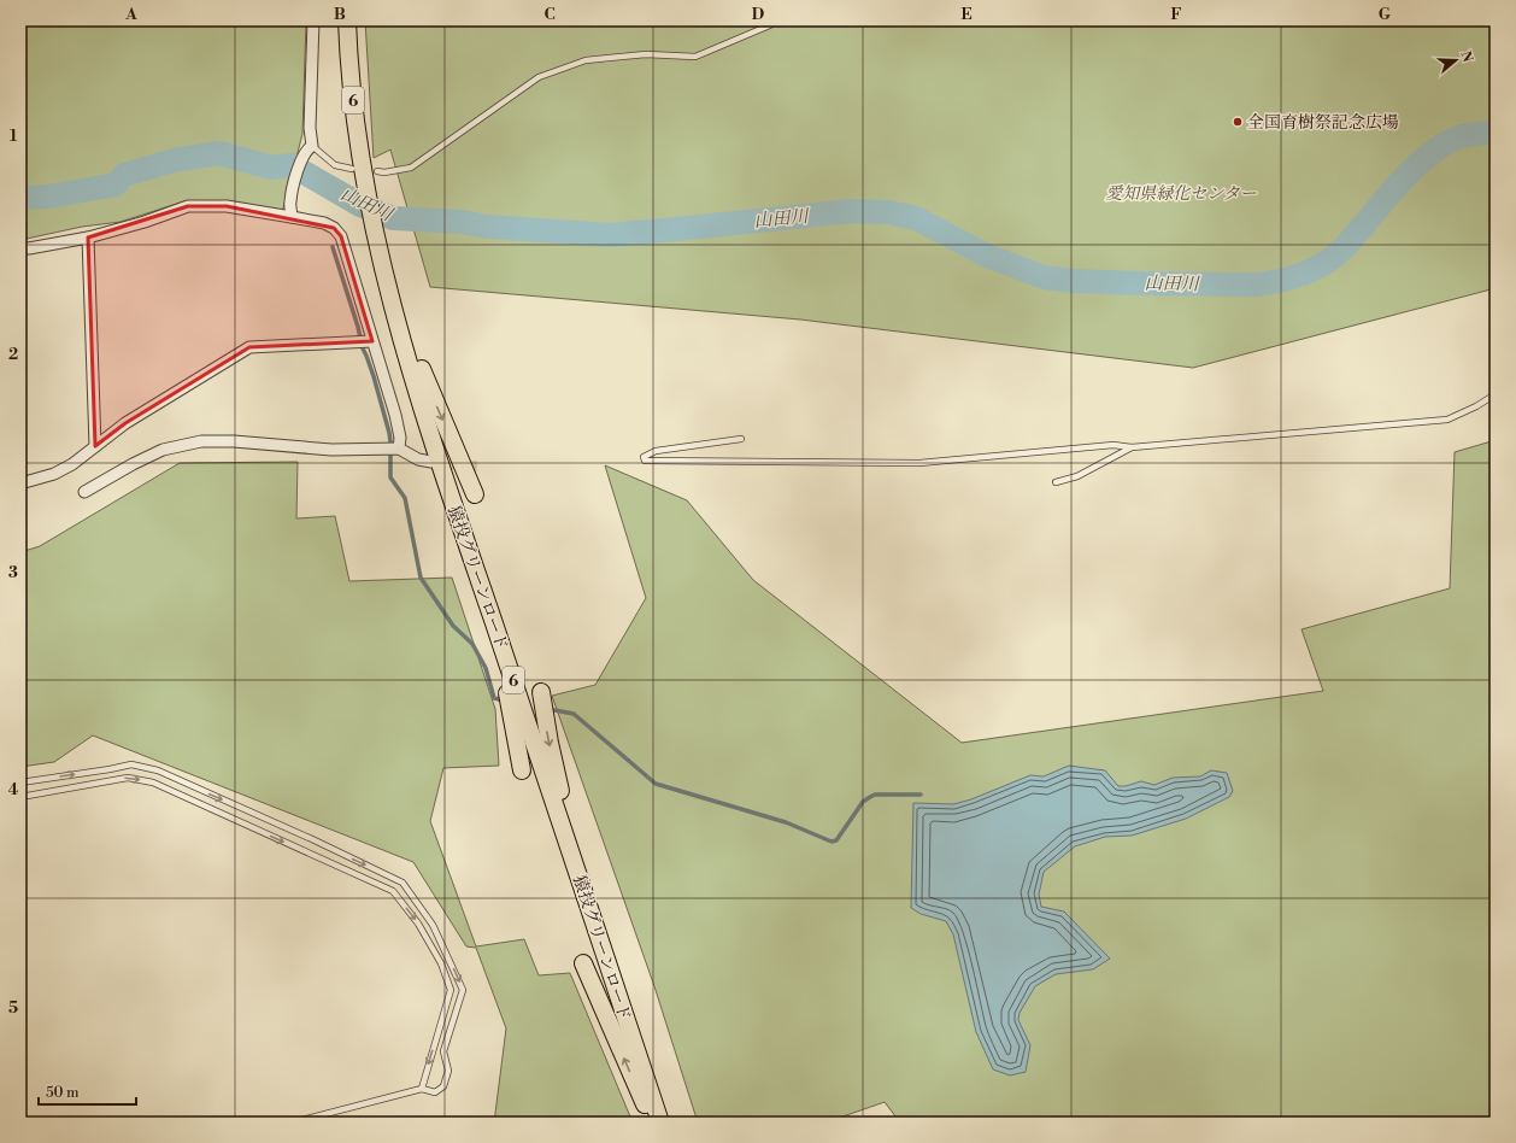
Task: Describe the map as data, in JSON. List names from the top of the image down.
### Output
{
  "streets": {
    "main road": ["6", "猿投グリーンロード"]
  },
  "water": ["山田川"],
  "parks": ["愛知県緑化センター"],
  "places": ["全国育樹祭記念広場"],
  "scale_bar": "50 m",
  "north": "right",
  "grid": {
    "columns": [
      "A",
      "B",
      "C",
      "D",
      "E",
      "F",
      "G"
    ],
    "rows": [
      "1",
      "2",
      "3",
      "4",
      "5"
    ]
  }
}
